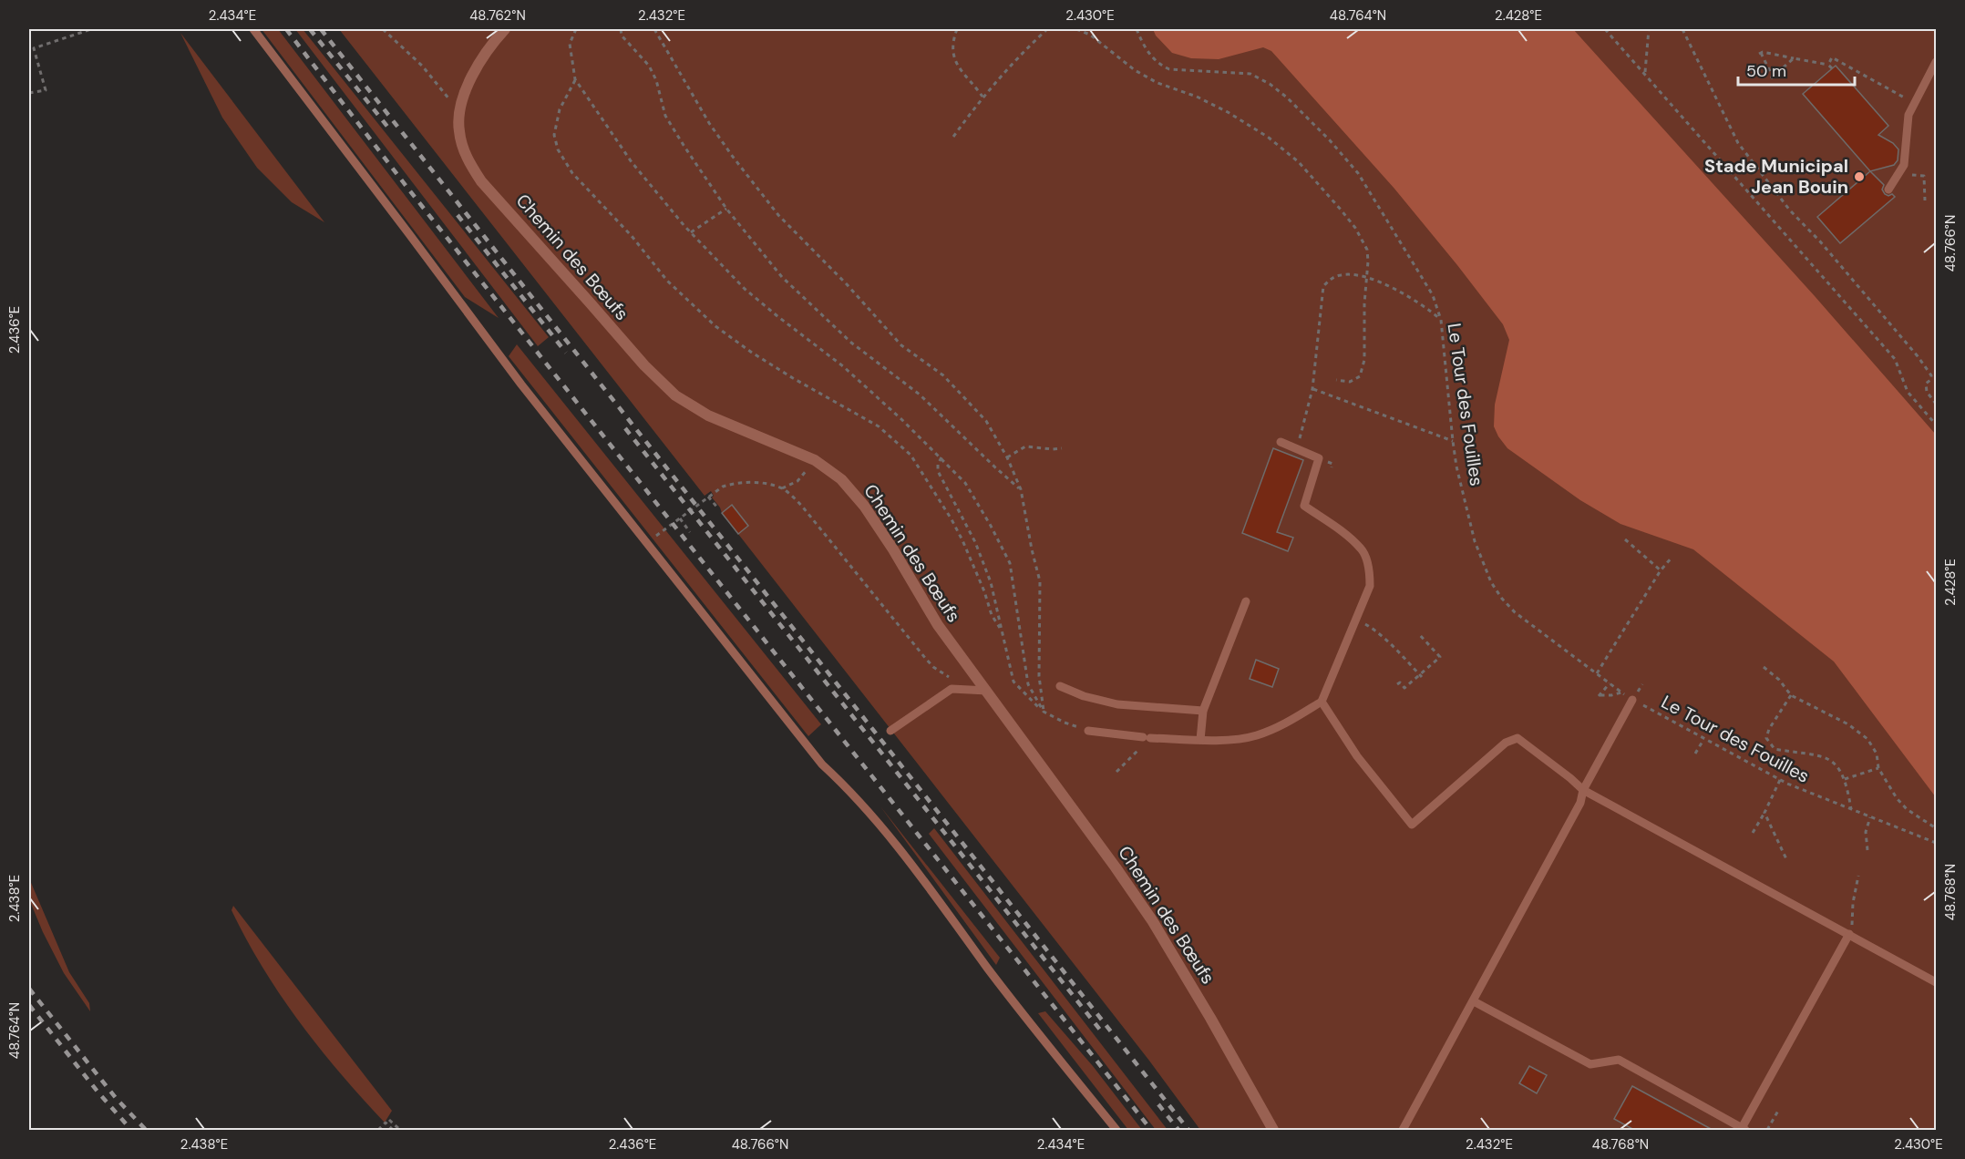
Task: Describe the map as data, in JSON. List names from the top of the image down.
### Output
{
  "streets": {
    "street": ["Chemin des Bœufs"],
    "path": ["Le Tour des Fouilles"]
  },
  "places": ["Stade Municipal Jean Bouin"],
  "scale_bar": "50 m",
  "coordinates": [
    "2.434°E",
    "48.762°N",
    "2.432°E",
    "2.430°E",
    "48.764°N",
    "2.428°E",
    "48.766°N",
    "2.436°E",
    "48.768°N",
    "2.438°E"
  ]
}
